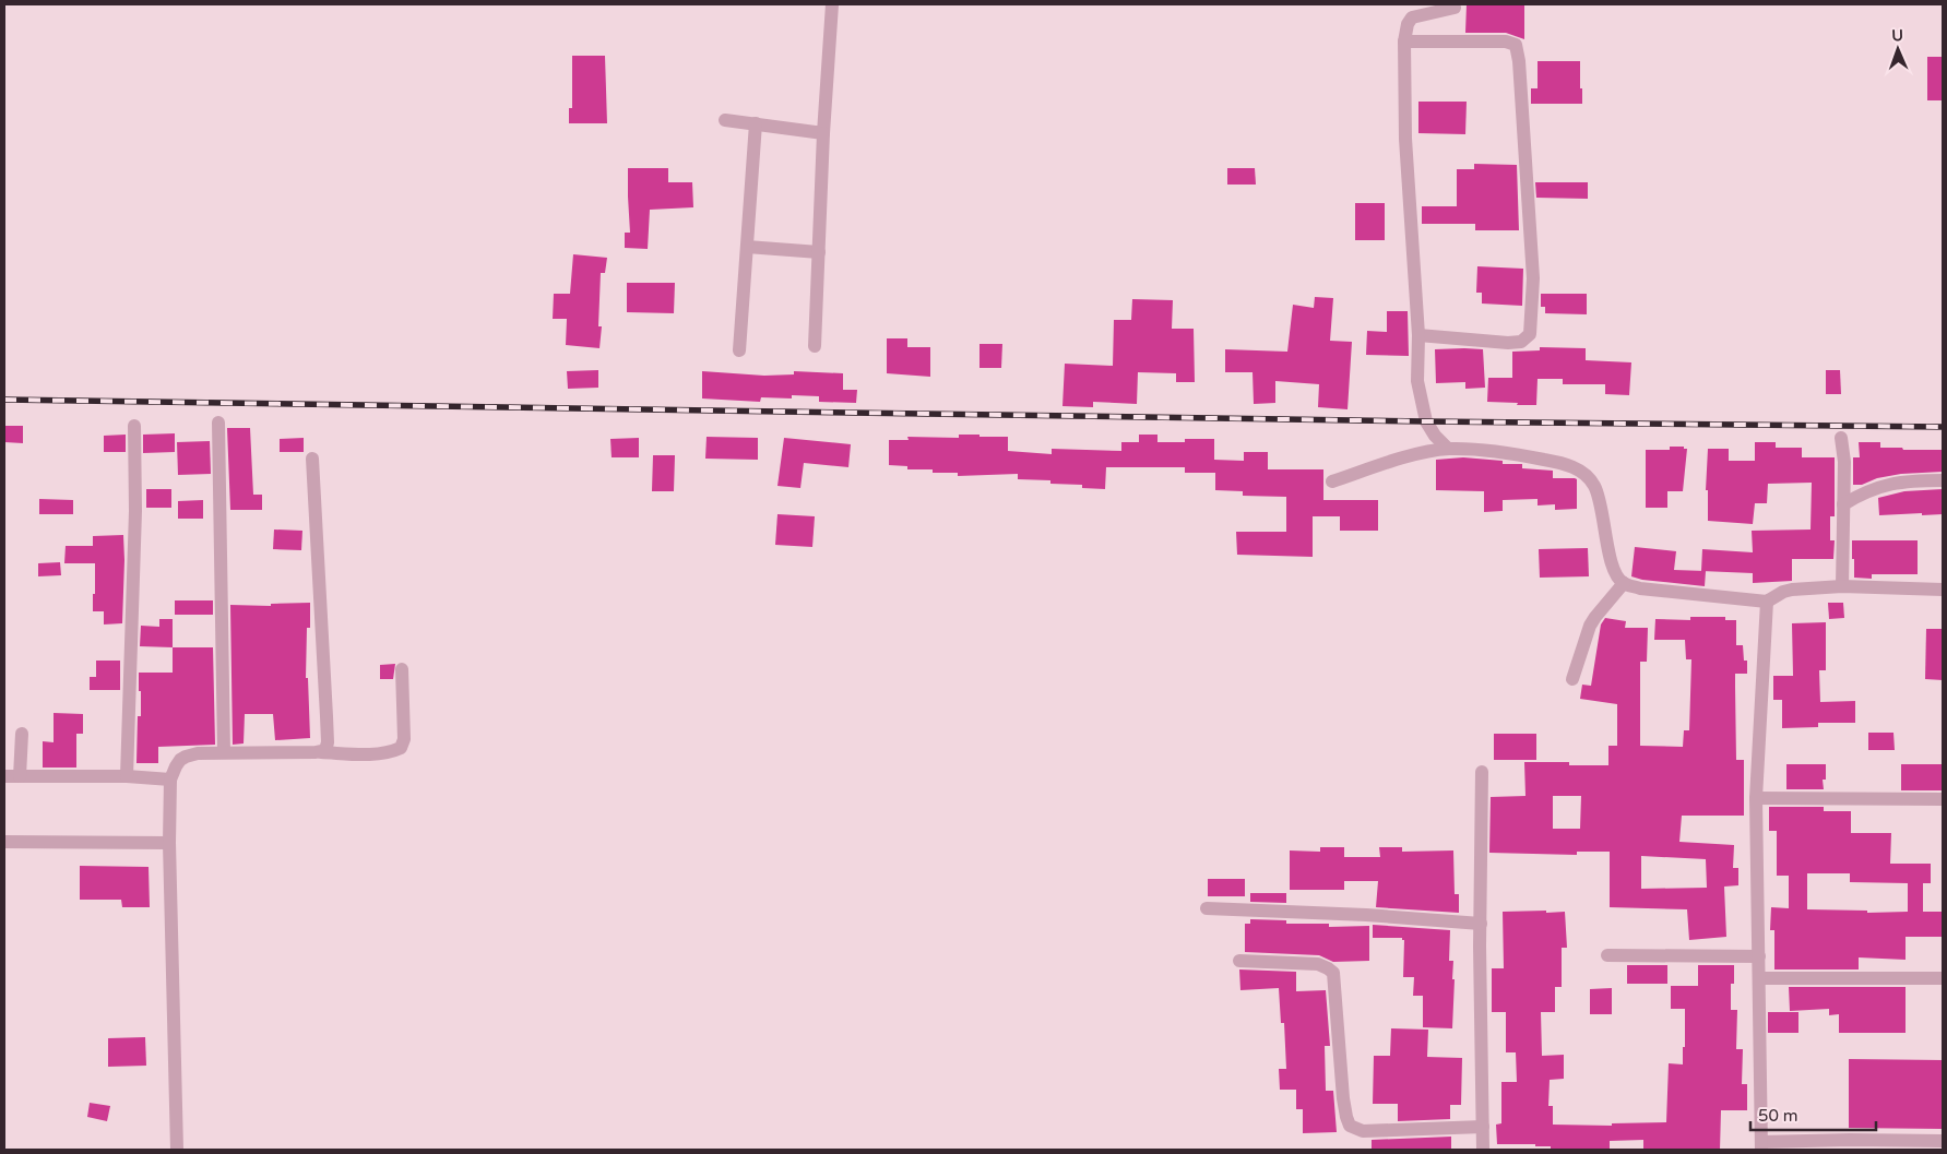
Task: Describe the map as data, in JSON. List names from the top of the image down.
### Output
{
  "scale_bar": "50 m",
  "north": "top"
}
